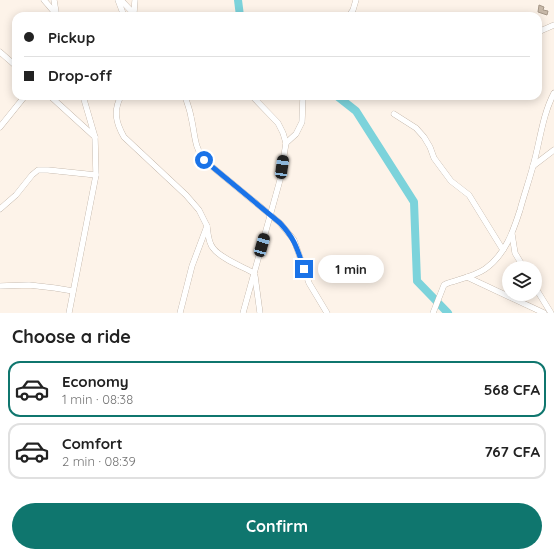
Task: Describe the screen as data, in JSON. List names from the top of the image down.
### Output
{
  "page": {
    "banner": ["Pickup", "Drop-off"],
    "bubble": "1 min",
    "heading": "Choose a ride",
    "list": [
      {
        "name": "Economy",
        "note": "1 min · 08:38",
        "value": "568 CFA"
      },
      {
        "name": "Comfort",
        "note": "2 min · 08:39",
        "value": "767 CFA"
      }
    ],
    "buttons": "Confirm"
  }
}
